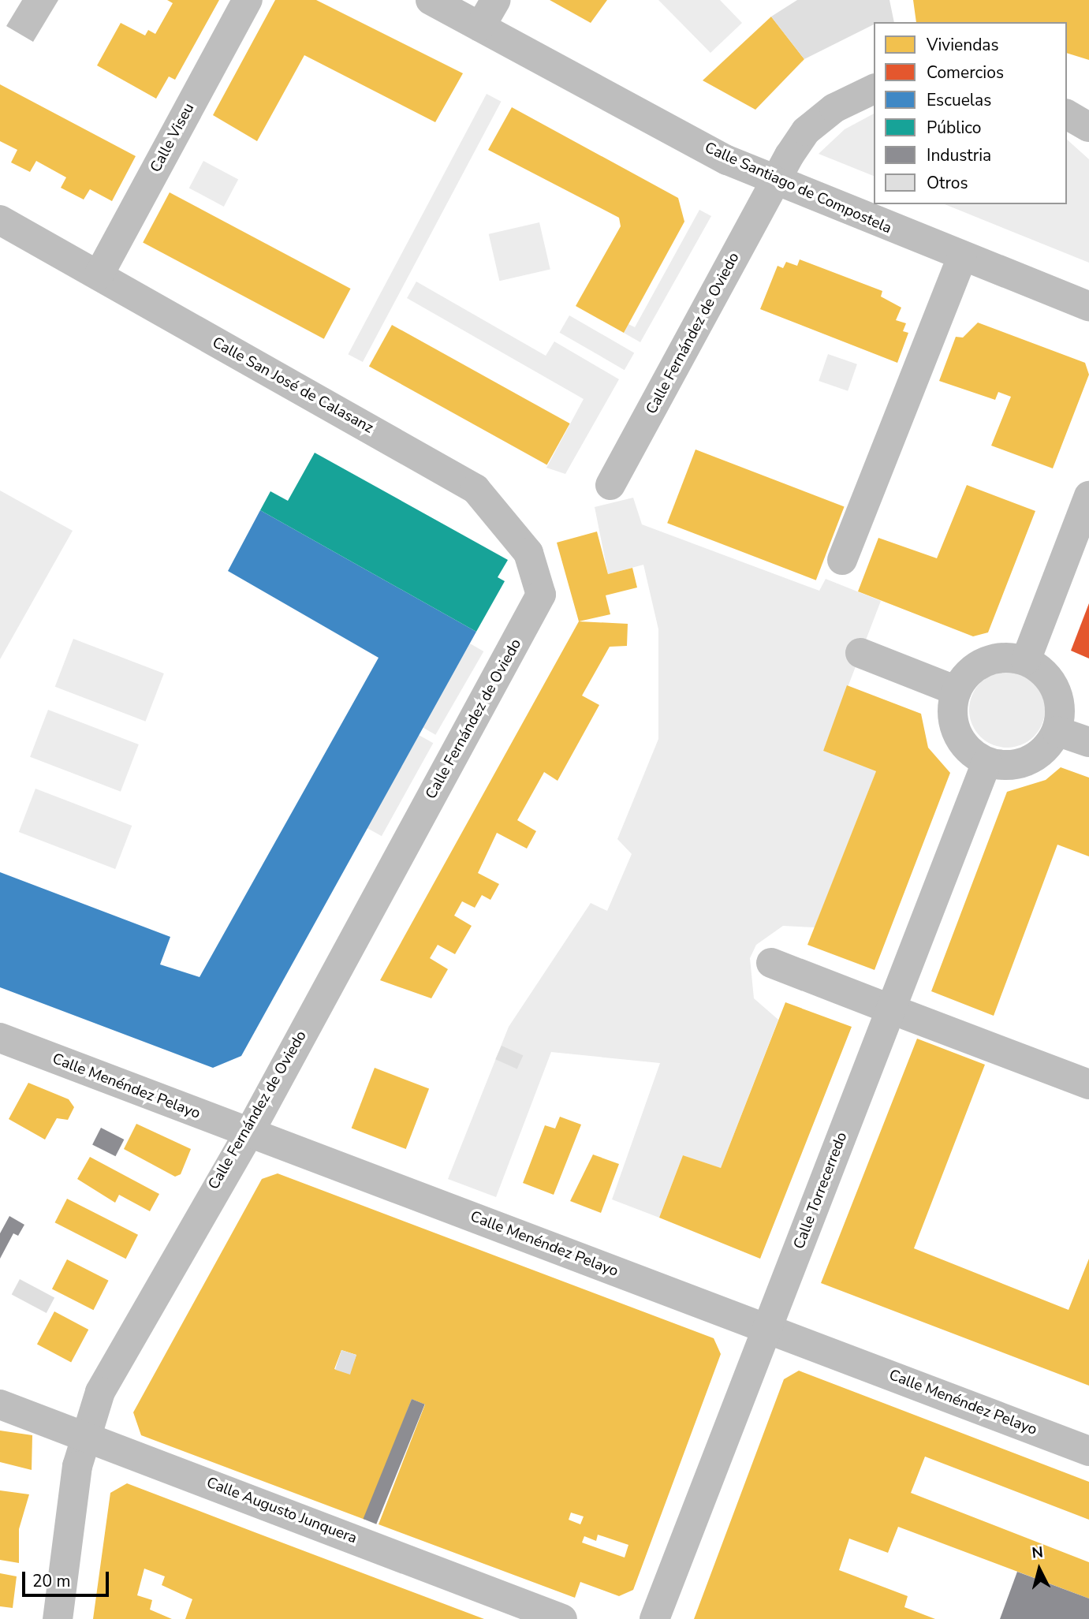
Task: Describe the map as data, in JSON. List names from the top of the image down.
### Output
{
  "streets": {
    "street": [
      "Calle Viseu",
      "Calle Santiago de Compostela",
      "Calle Fernández de Oviedo",
      "Calle San José de Calasanz",
      "Calle Menéndez Pelayo",
      "Calle Torrecerredo",
      "Calle Augusto Junquera"
    ]
  },
  "crossings": [
    ["Calle Viseu", "Calle San José de Calasanz"],
    ["Calle Santiago de Compostela", "Calle Fernández de Oviedo"],
    ["Calle Fernández de Oviedo", "Calle San José de Calasanz"],
    ["Calle Fernández de Oviedo", "Calle Menéndez Pelayo"],
    ["Calle Fernández de Oviedo", "Calle Augusto Junquera"],
    ["Calle Menéndez Pelayo", "Calle Torrecerredo"]
  ],
  "legend": [
    "Viviendas",
    "Comercios",
    "Escuelas",
    "Público",
    "Industria",
    "Otros"
  ],
  "scale_bar": "20 m",
  "north": "top"
}
